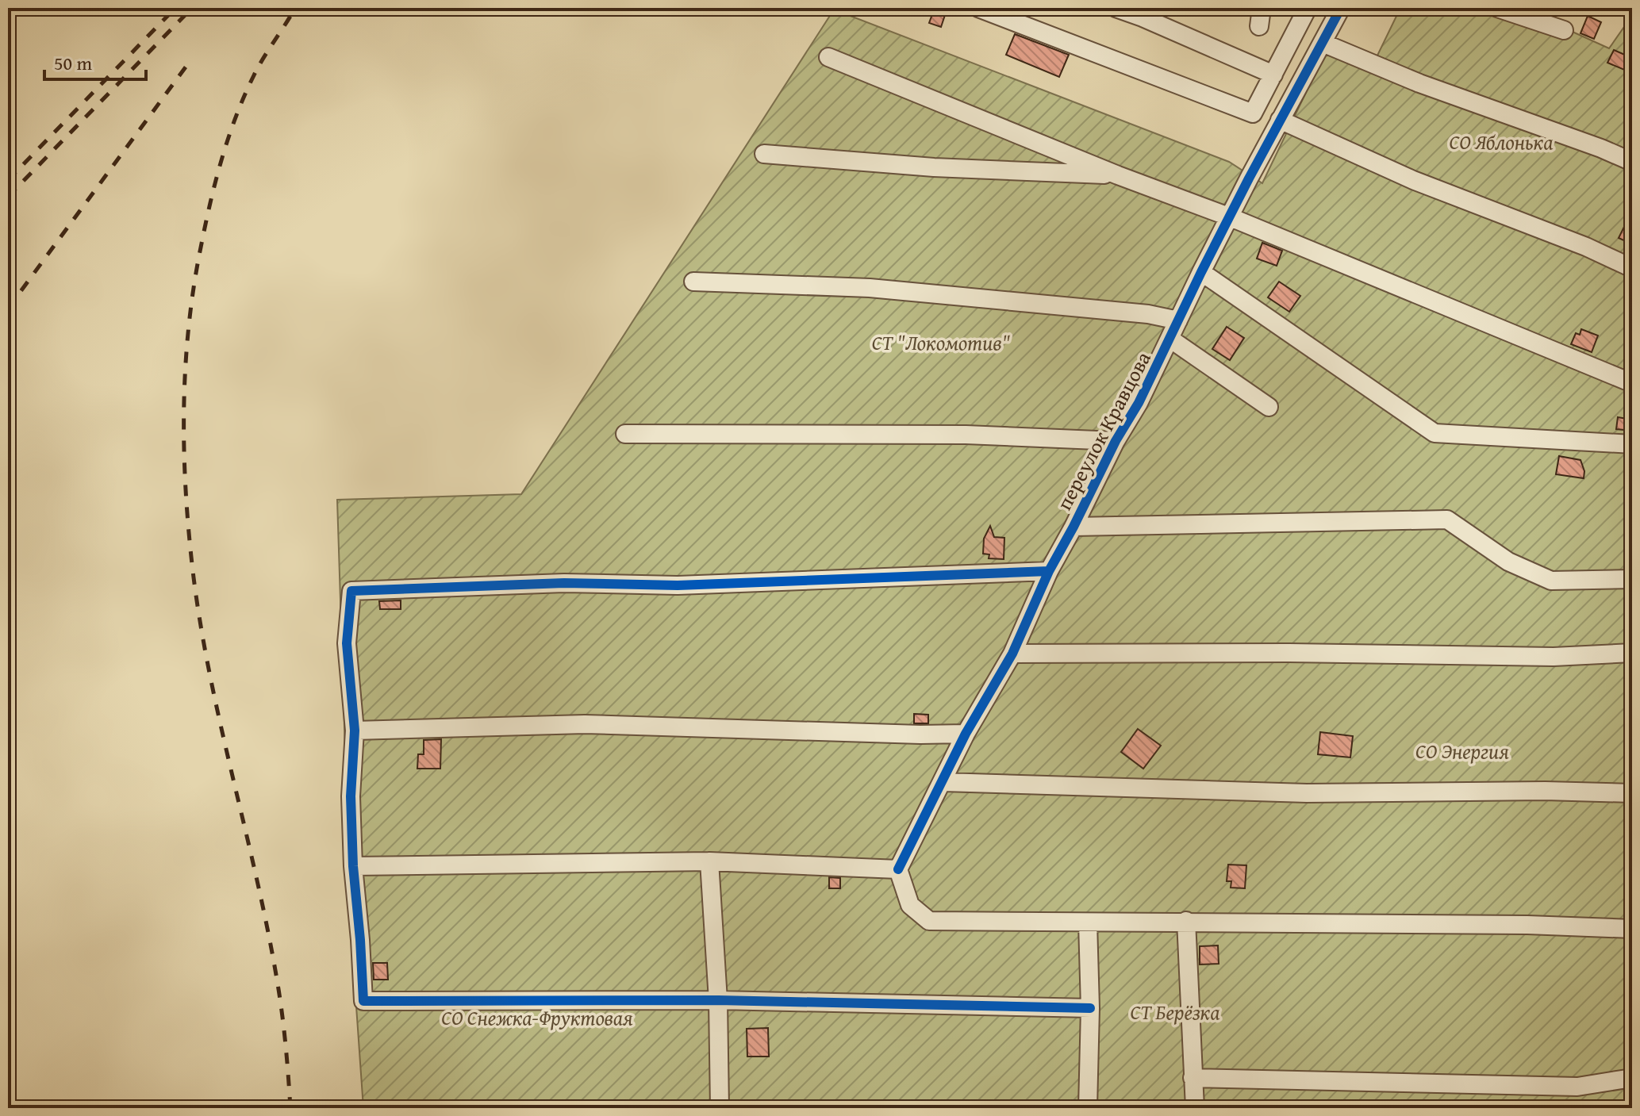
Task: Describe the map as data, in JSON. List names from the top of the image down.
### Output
{
  "streets": {
    "street": ["переулок Кравцова"]
  },
  "parks": [
    "СО Яблонька",
    "СТ \"Локомотив\"",
    "СО Энергия",
    "СТ Берёзка",
    "СО Снежка-Фруктовая"
  ],
  "scale_bar": "50 m"
}
